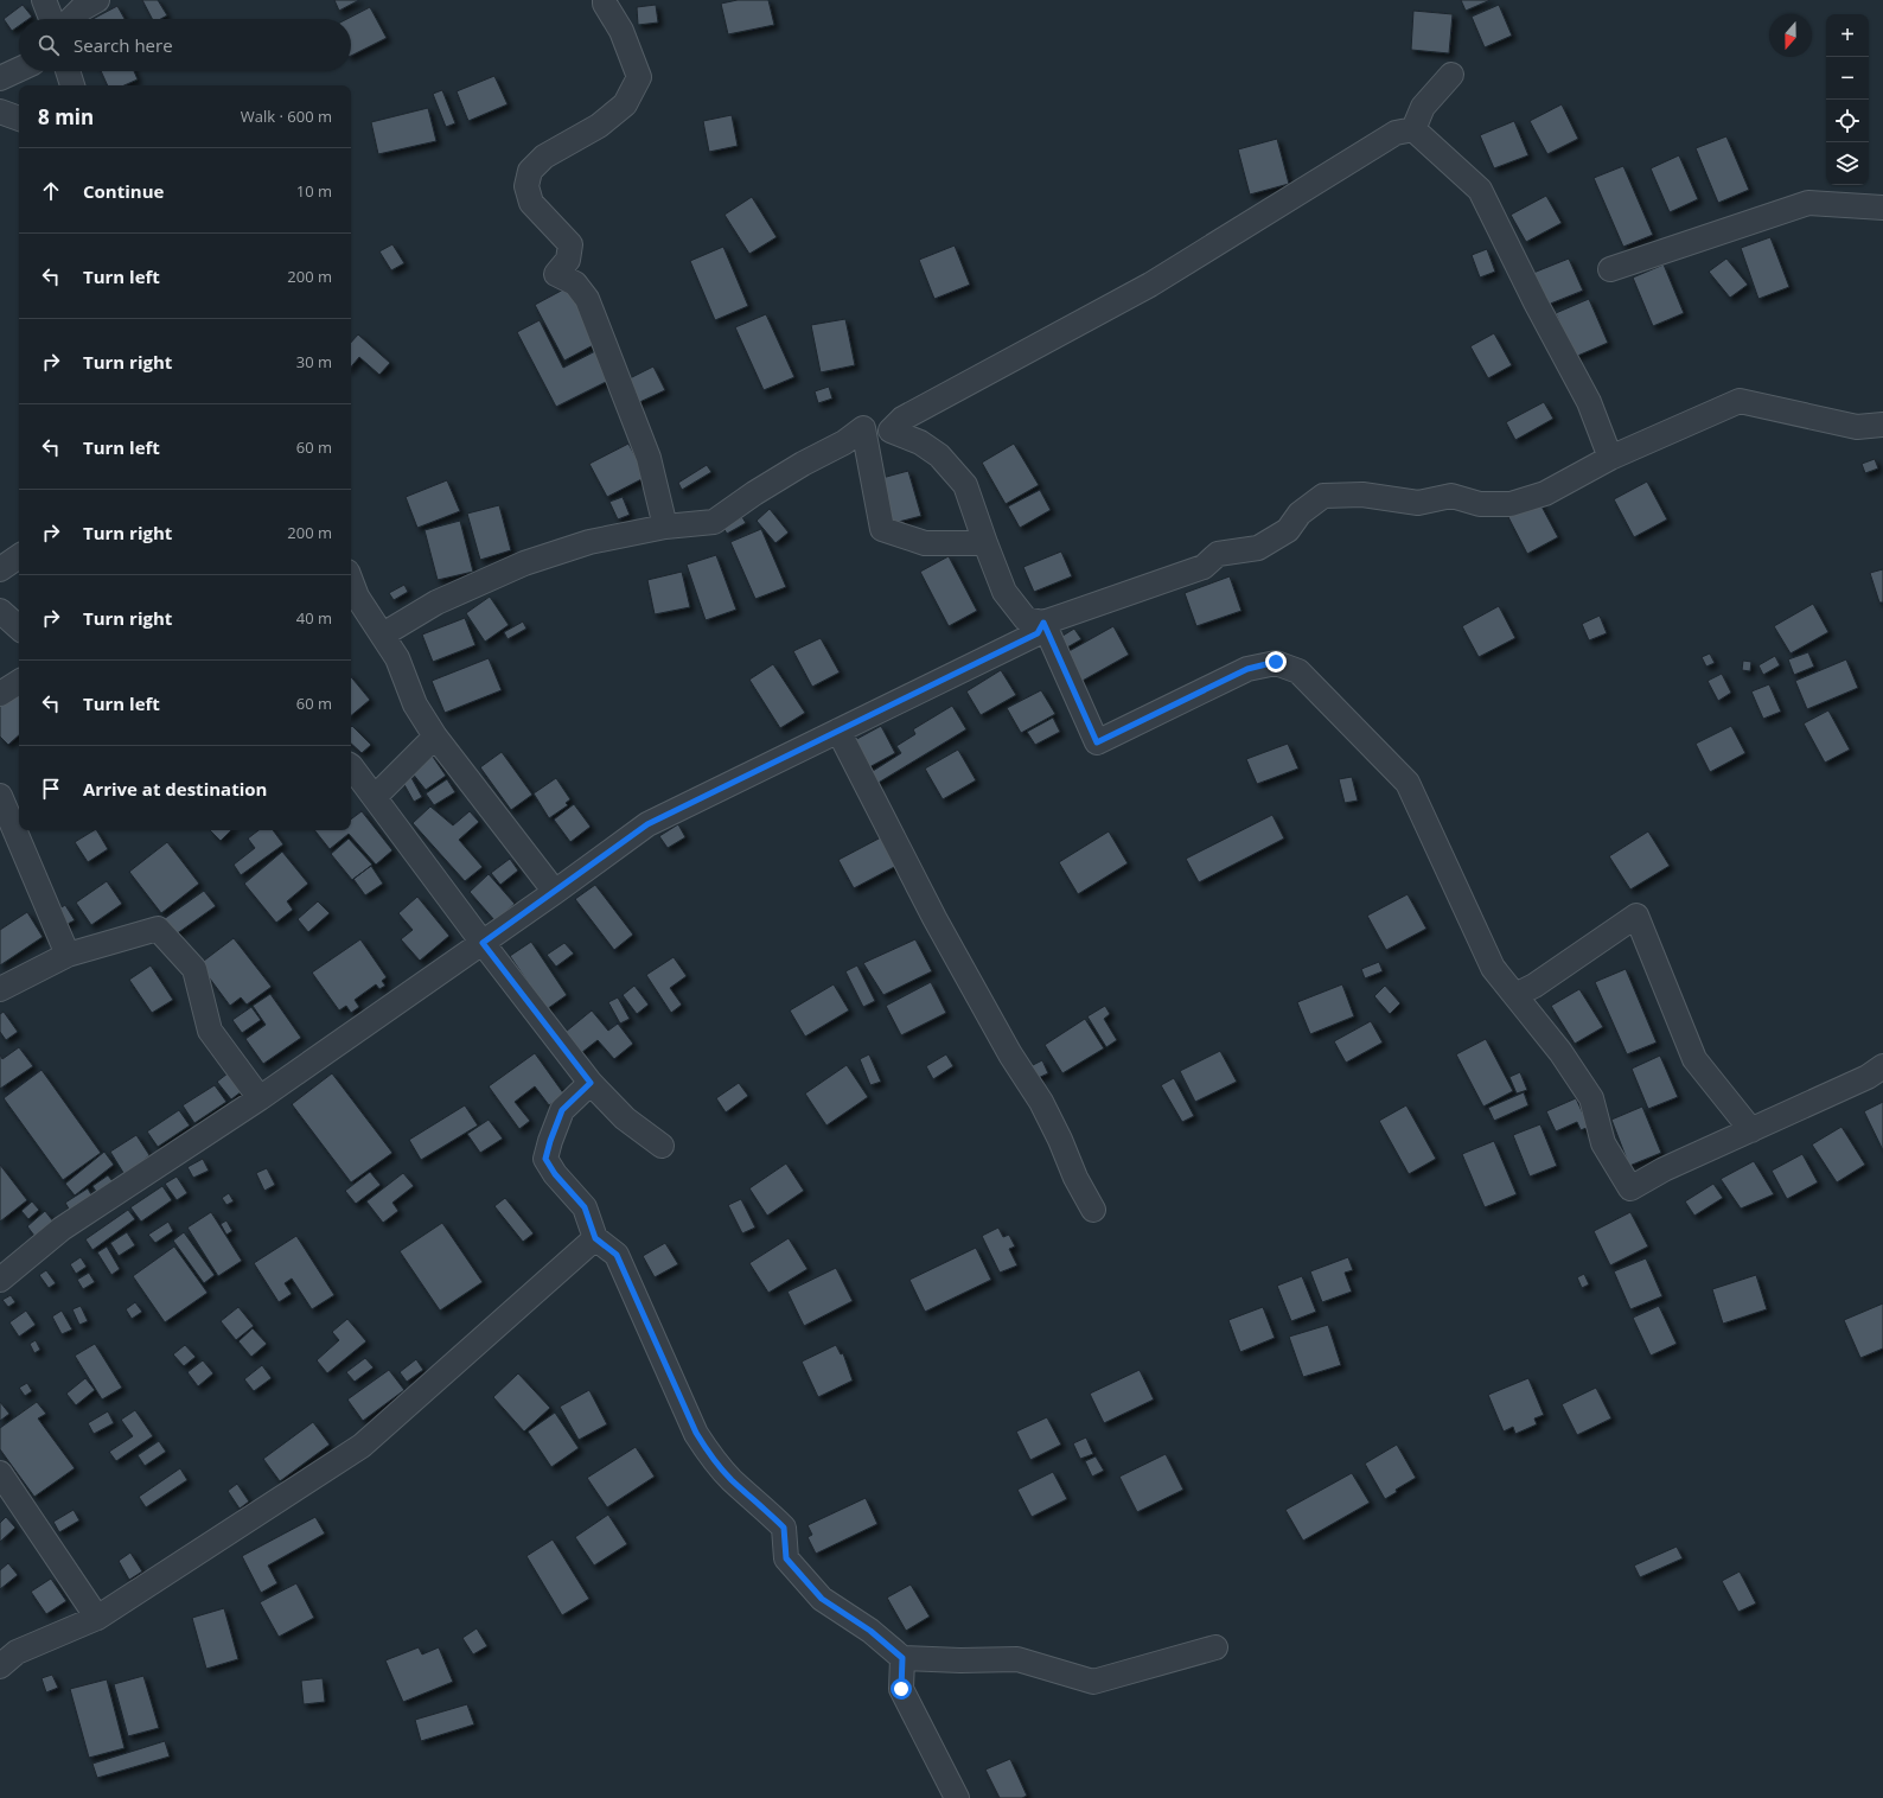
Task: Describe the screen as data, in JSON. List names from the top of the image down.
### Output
{
  "north": "bottom",
  "page": {
    "map_buttons": ["+", "−"],
    "search": "Search here",
    "heading": ["8 min", "Walk · 600 m"],
    "list": [
      ["Continue", "10 m"],
      ["Turn left", "200 m"],
      ["Turn right", "30 m"],
      ["Turn left", "60 m"],
      ["Turn right", "200 m"],
      ["Turn right", "40 m"],
      ["Turn left", "60 m"],
      "Arrive at destination"
    ]
  }
}
